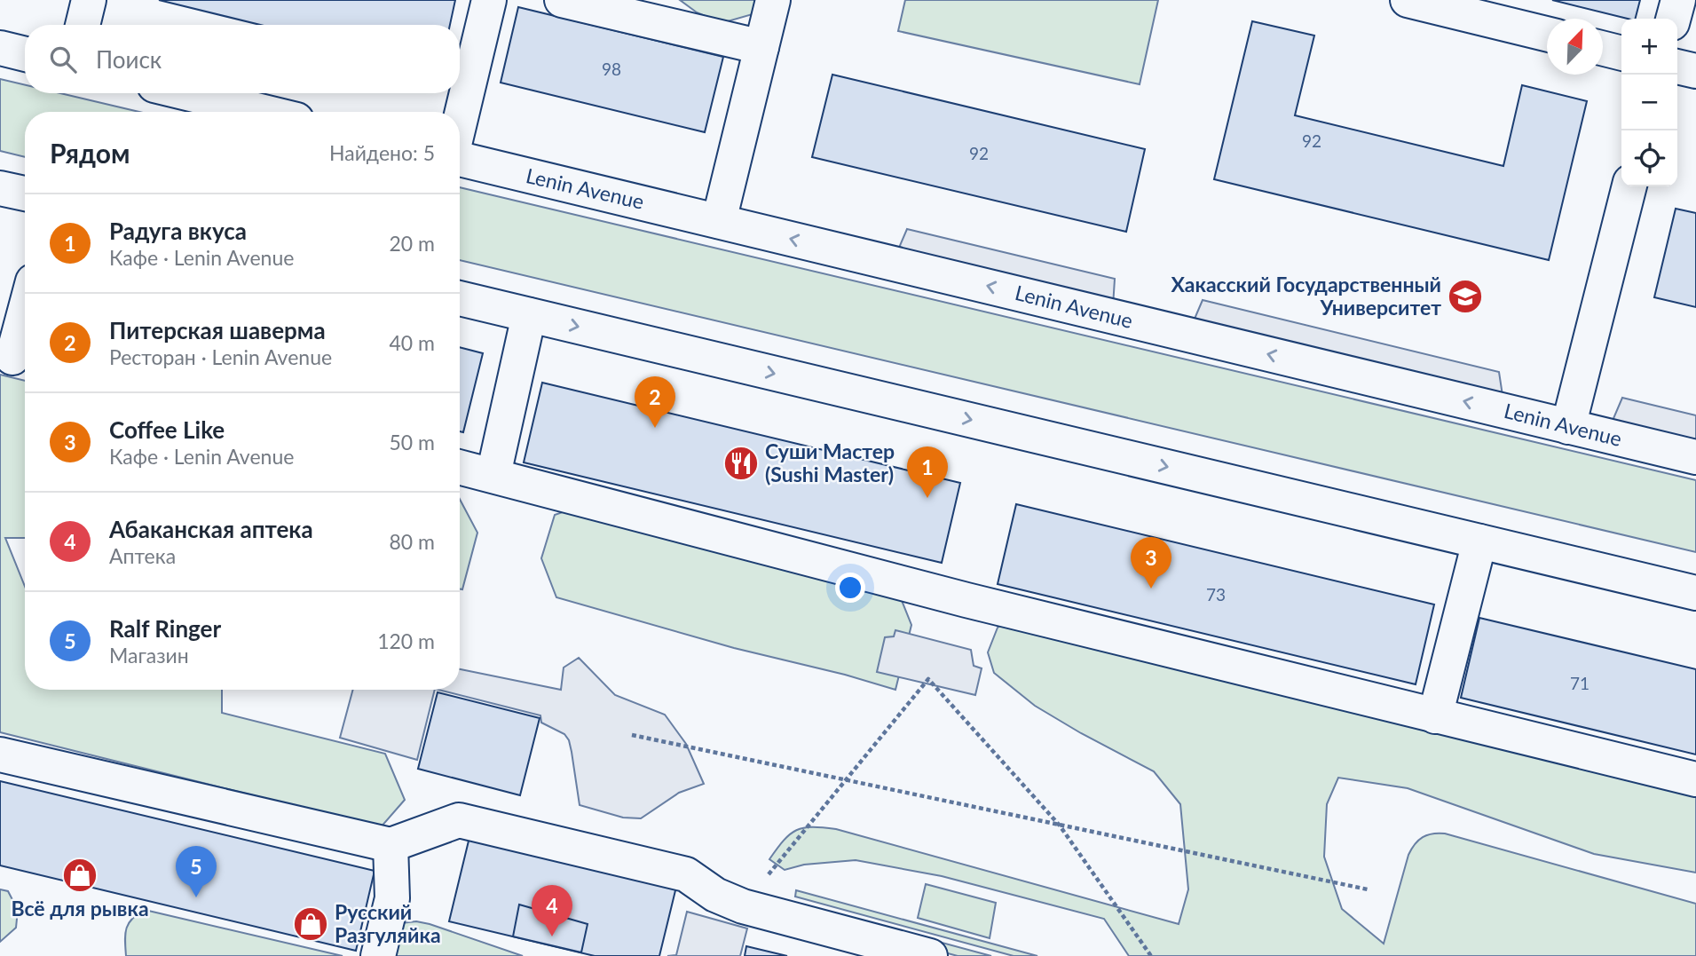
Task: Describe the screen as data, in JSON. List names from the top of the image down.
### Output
{
  "streets": {
    "street": ["Lenin Avenue"]
  },
  "places": {
    "school or university": ["Хакасский Государственный Университет"],
    "restaurant": ["Суши Мастер (Sushi Master)"],
    "shop": ["Всё для рывка", "Русский Разгуляйка"]
  },
  "house_numbers": [
    "98",
    "92",
    "92",
    "73",
    "71"
  ],
  "north": "top right",
  "page": {
    "map_buttons": ["+", "−"],
    "search": "Поиск",
    "heading": ["Рядом", "Найдено: 5"],
    "list": [
      {
        "mark": "1",
        "name": "Радуга вкуса",
        "note": "Кафе · Lenin Avenue",
        "value": "20 m"
      },
      {
        "mark": "2",
        "name": "Питерская шаверма",
        "note": "Ресторан · Lenin Avenue",
        "value": "40 m"
      },
      {
        "mark": "3",
        "name": "Coffee Like",
        "note": "Кафе · Lenin Avenue",
        "value": "50 m"
      },
      {
        "mark": "4",
        "name": "Абаканская аптека",
        "note": "Аптека",
        "value": "80 m"
      },
      {
        "mark": "5",
        "name": "Ralf Ringer",
        "note": "Магазин",
        "value": "120 m"
      }
    ],
    "pins": [
      "2",
      "1",
      "3",
      "5",
      "4"
    ]
  }
}
